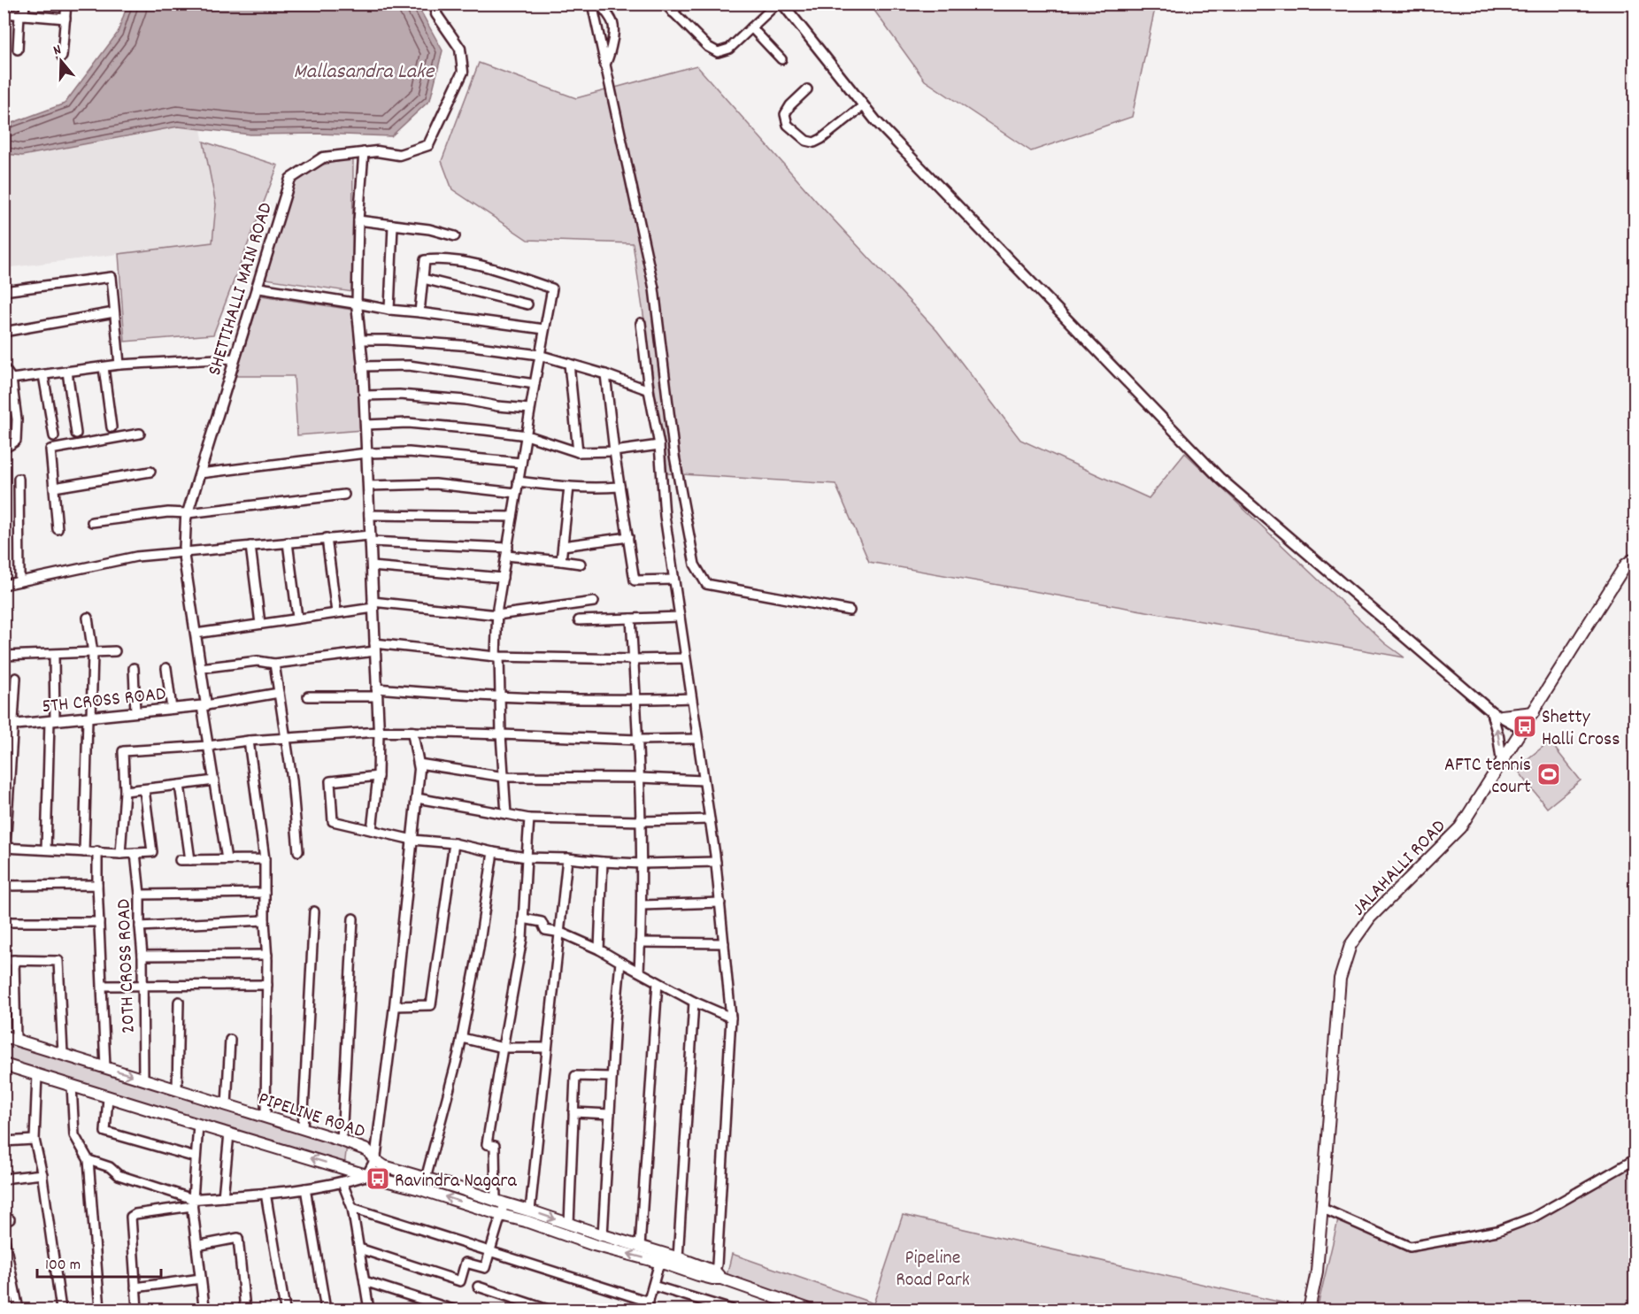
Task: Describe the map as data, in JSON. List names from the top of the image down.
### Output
{
  "streets": {
    "main road": ["JALAHALLI ROAD", "PIPELINE ROAD"],
    "street": ["SHETTIHALLI MAIN ROAD", "5TH CROSS ROAD", "20TH CROSS ROAD"]
  },
  "crossings": [
    ["SHETTIHALLI MAIN ROAD", "5TH CROSS ROAD"],
    ["20TH CROSS ROAD", "PIPELINE ROAD"]
  ],
  "water": ["Mallasandra Lake"],
  "parks": ["Pipeline Road Park"],
  "places": {
    "bus stop": ["Shetty Halli Cross", "Ravindra Nagara"],
    "sports": ["AFTC tennis court"]
  },
  "scale_bar": "100 m",
  "north": "top"
}
